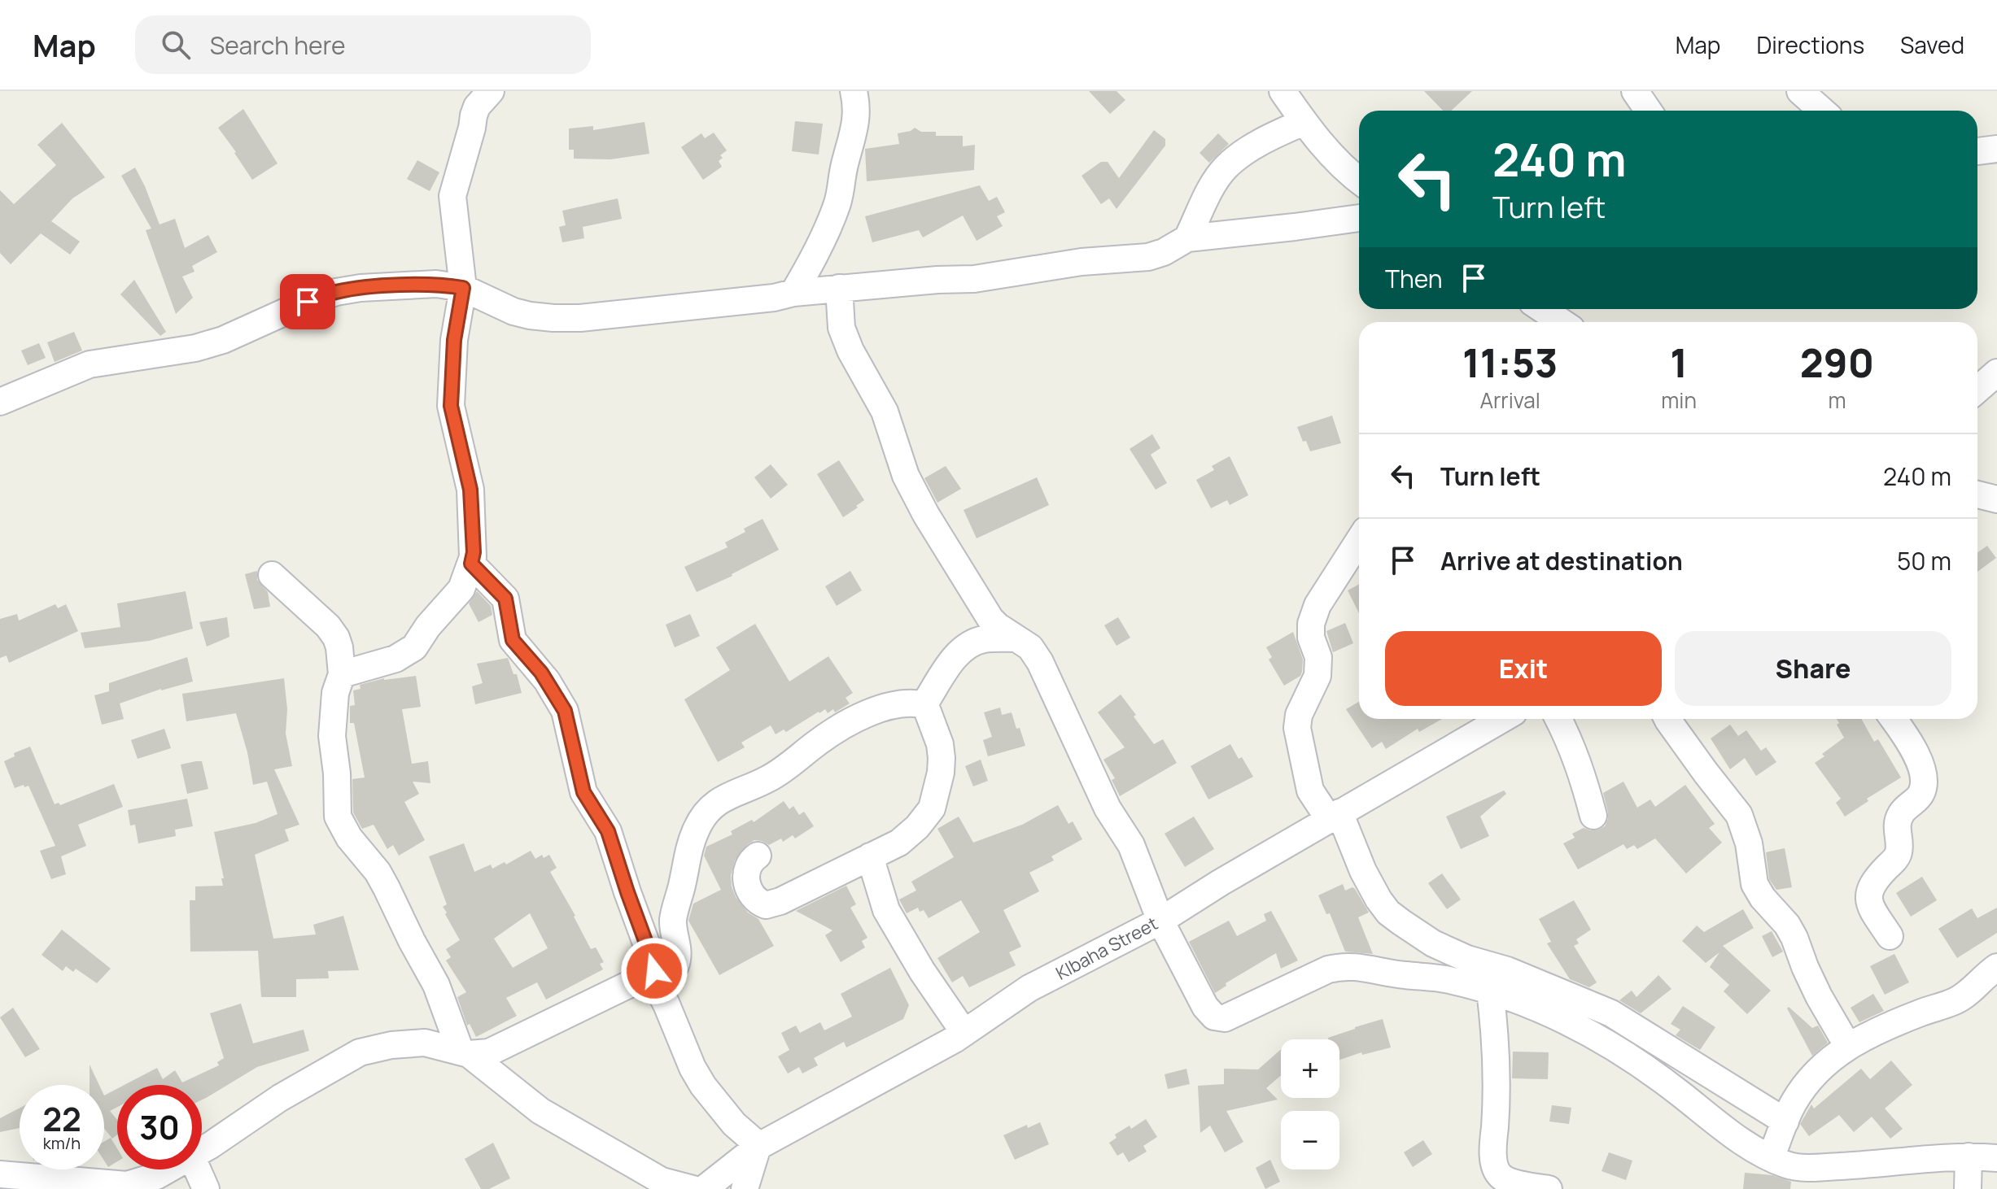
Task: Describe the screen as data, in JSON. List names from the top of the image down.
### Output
{
  "streets": {
    "street": ["KIbaha Street"]
  },
  "page": {
    "header": "Map",
    "search": "Search here",
    "nav": ["Map", "Directions", "Saved"],
    "turn": ["240 m", "Turn left"],
    "then": "Then",
    "eta": [
      "11:53",
      "Arrival",
      "1",
      "min",
      "290",
      "m"
    ],
    "list": [
      {
        "name": "Turn left",
        "value": "240 m"
      },
      {
        "name": "Arrive at destination",
        "value": "50 m"
      }
    ],
    "buttons": ["Exit", "Share"],
    "map_buttons": ["+", "−"],
    "speed": "22 km/h",
    "limit": "30"
  }
}
